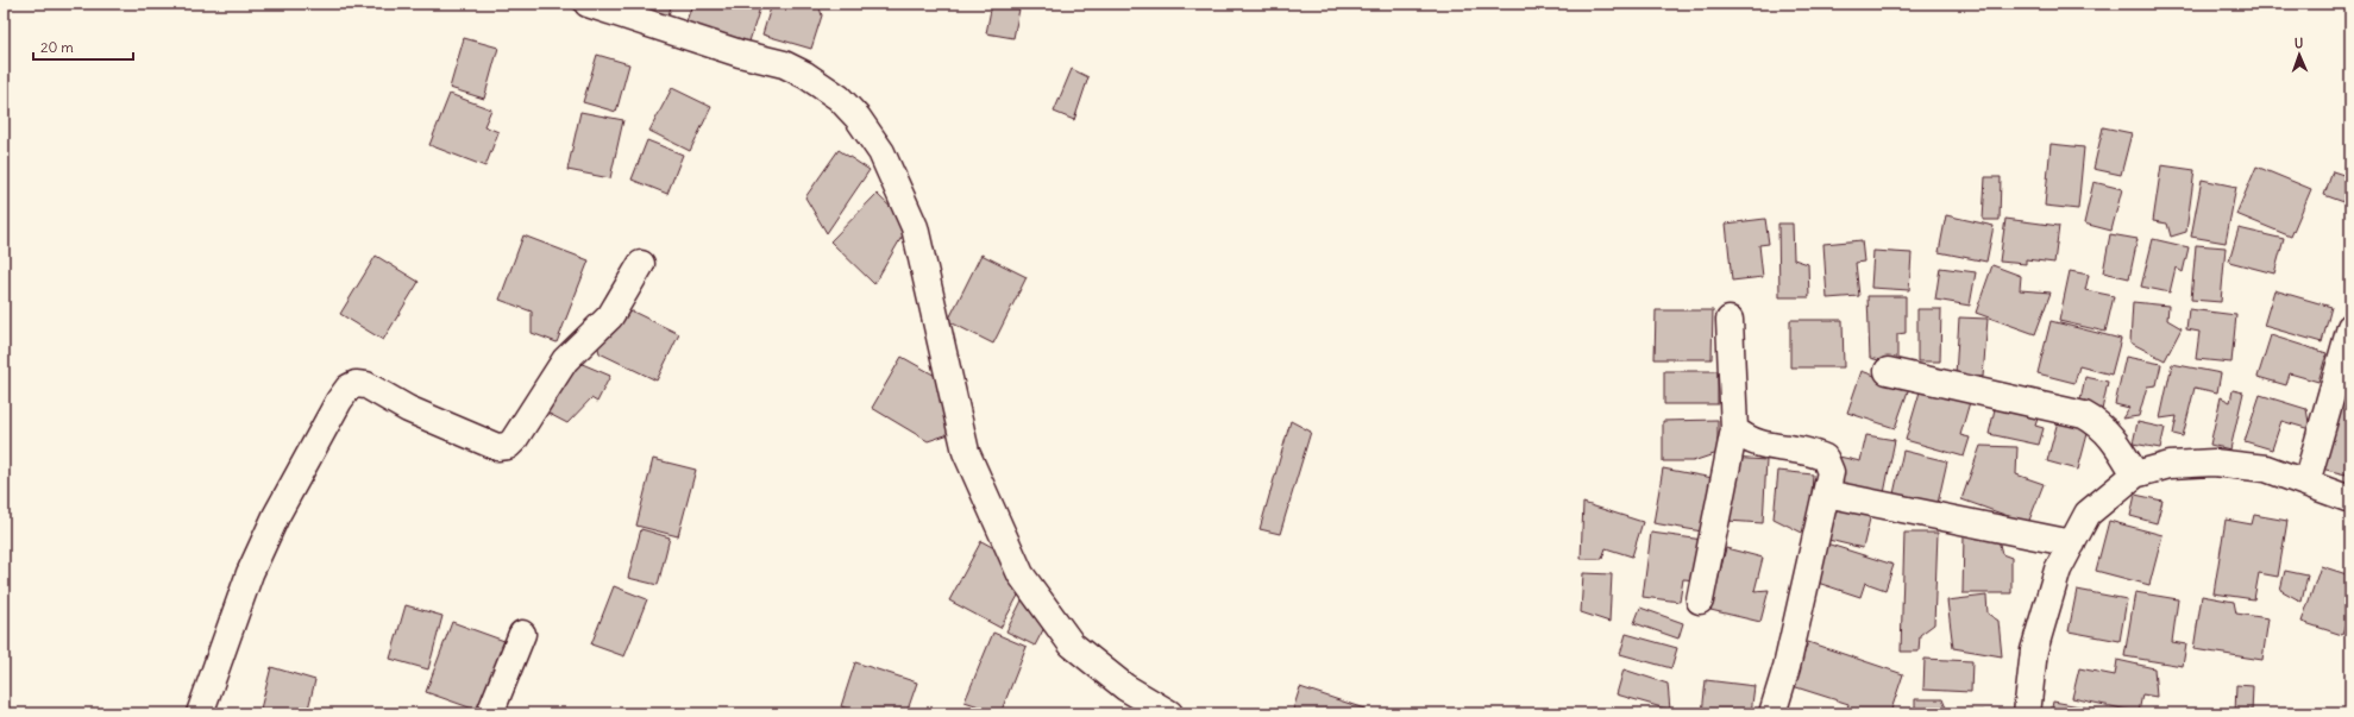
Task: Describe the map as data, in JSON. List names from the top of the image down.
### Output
{
  "scale_bar": "20 m",
  "north": "top"
}
